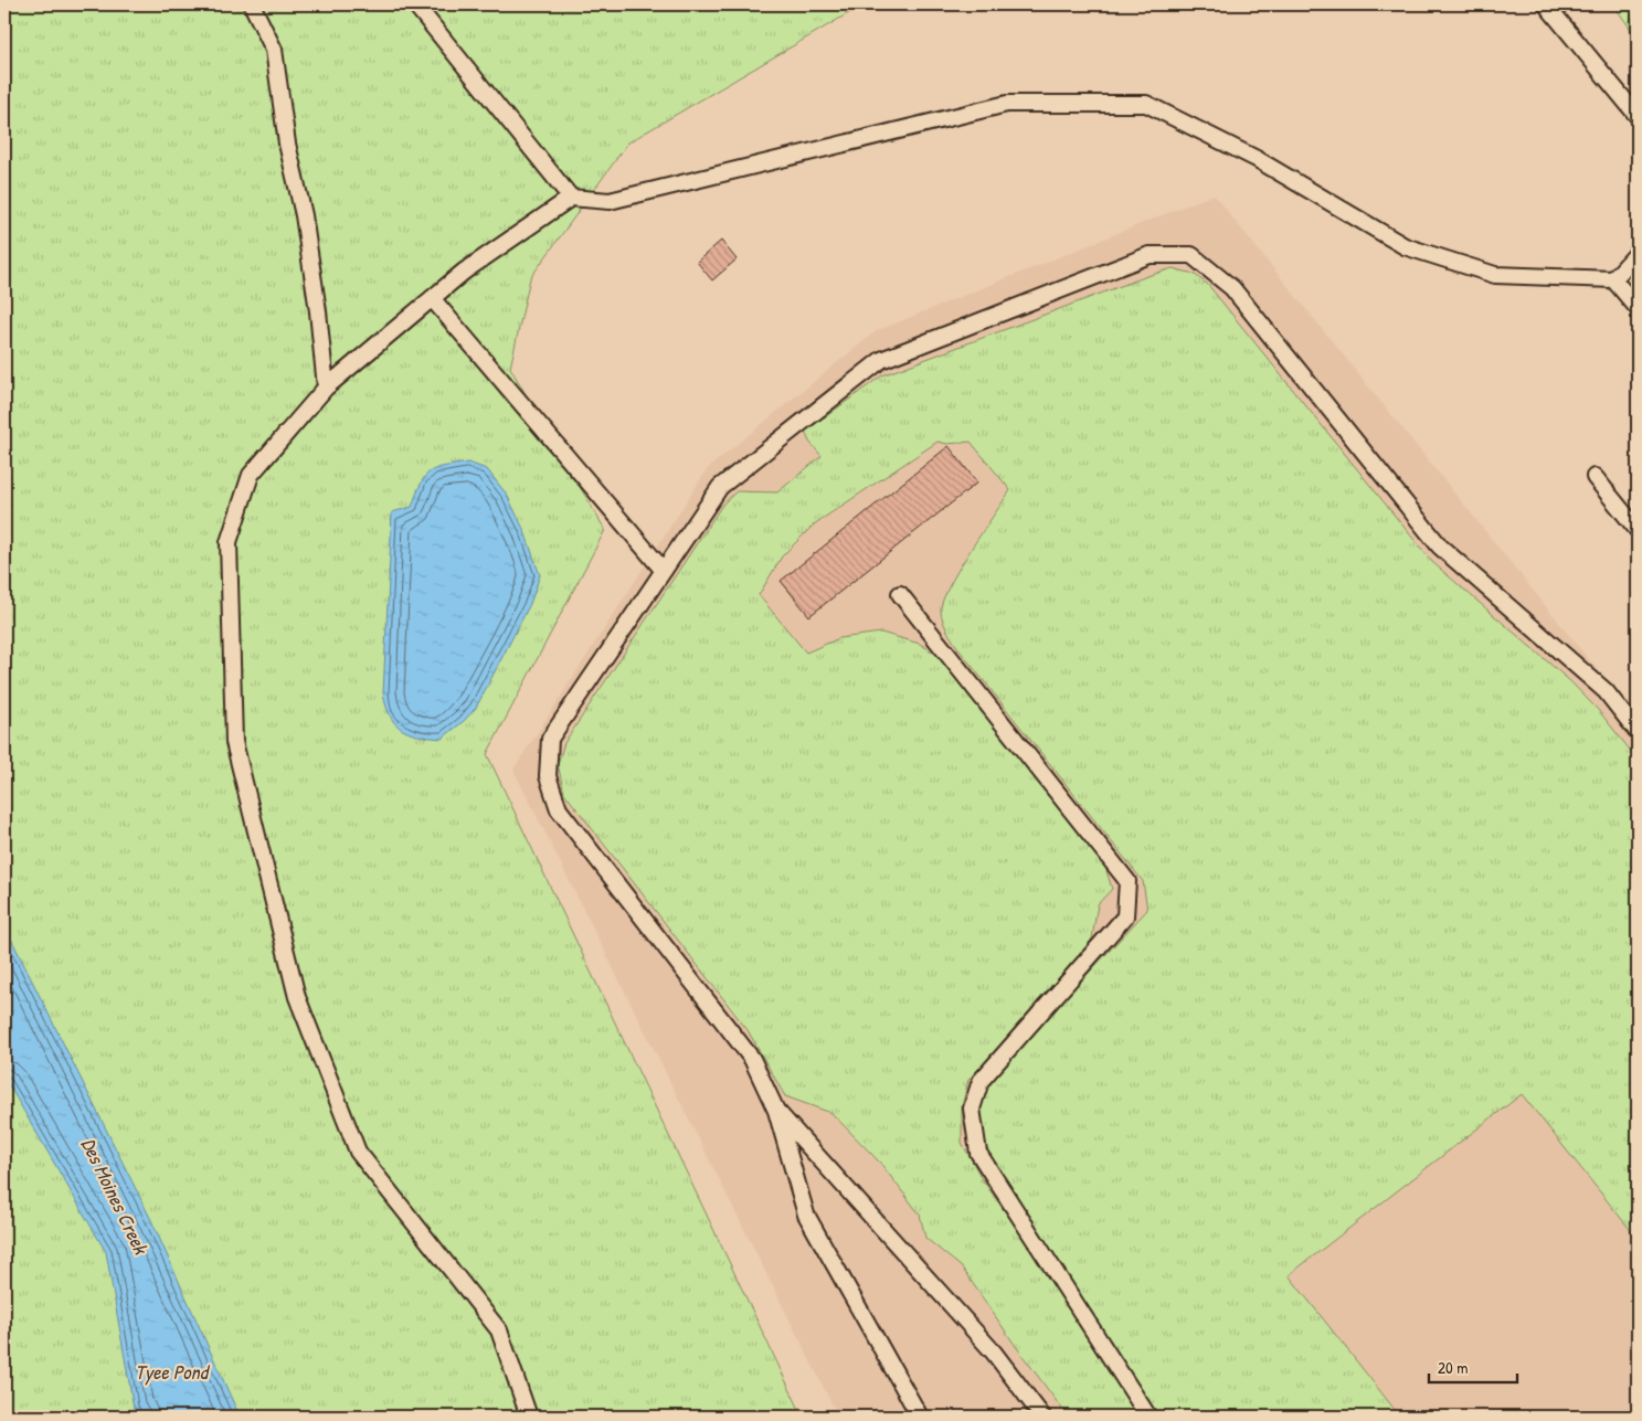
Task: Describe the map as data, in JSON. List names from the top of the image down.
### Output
{
  "water": ["Des Moines Creek", "Tyee Pond"],
  "scale_bar": "20 m"
}
